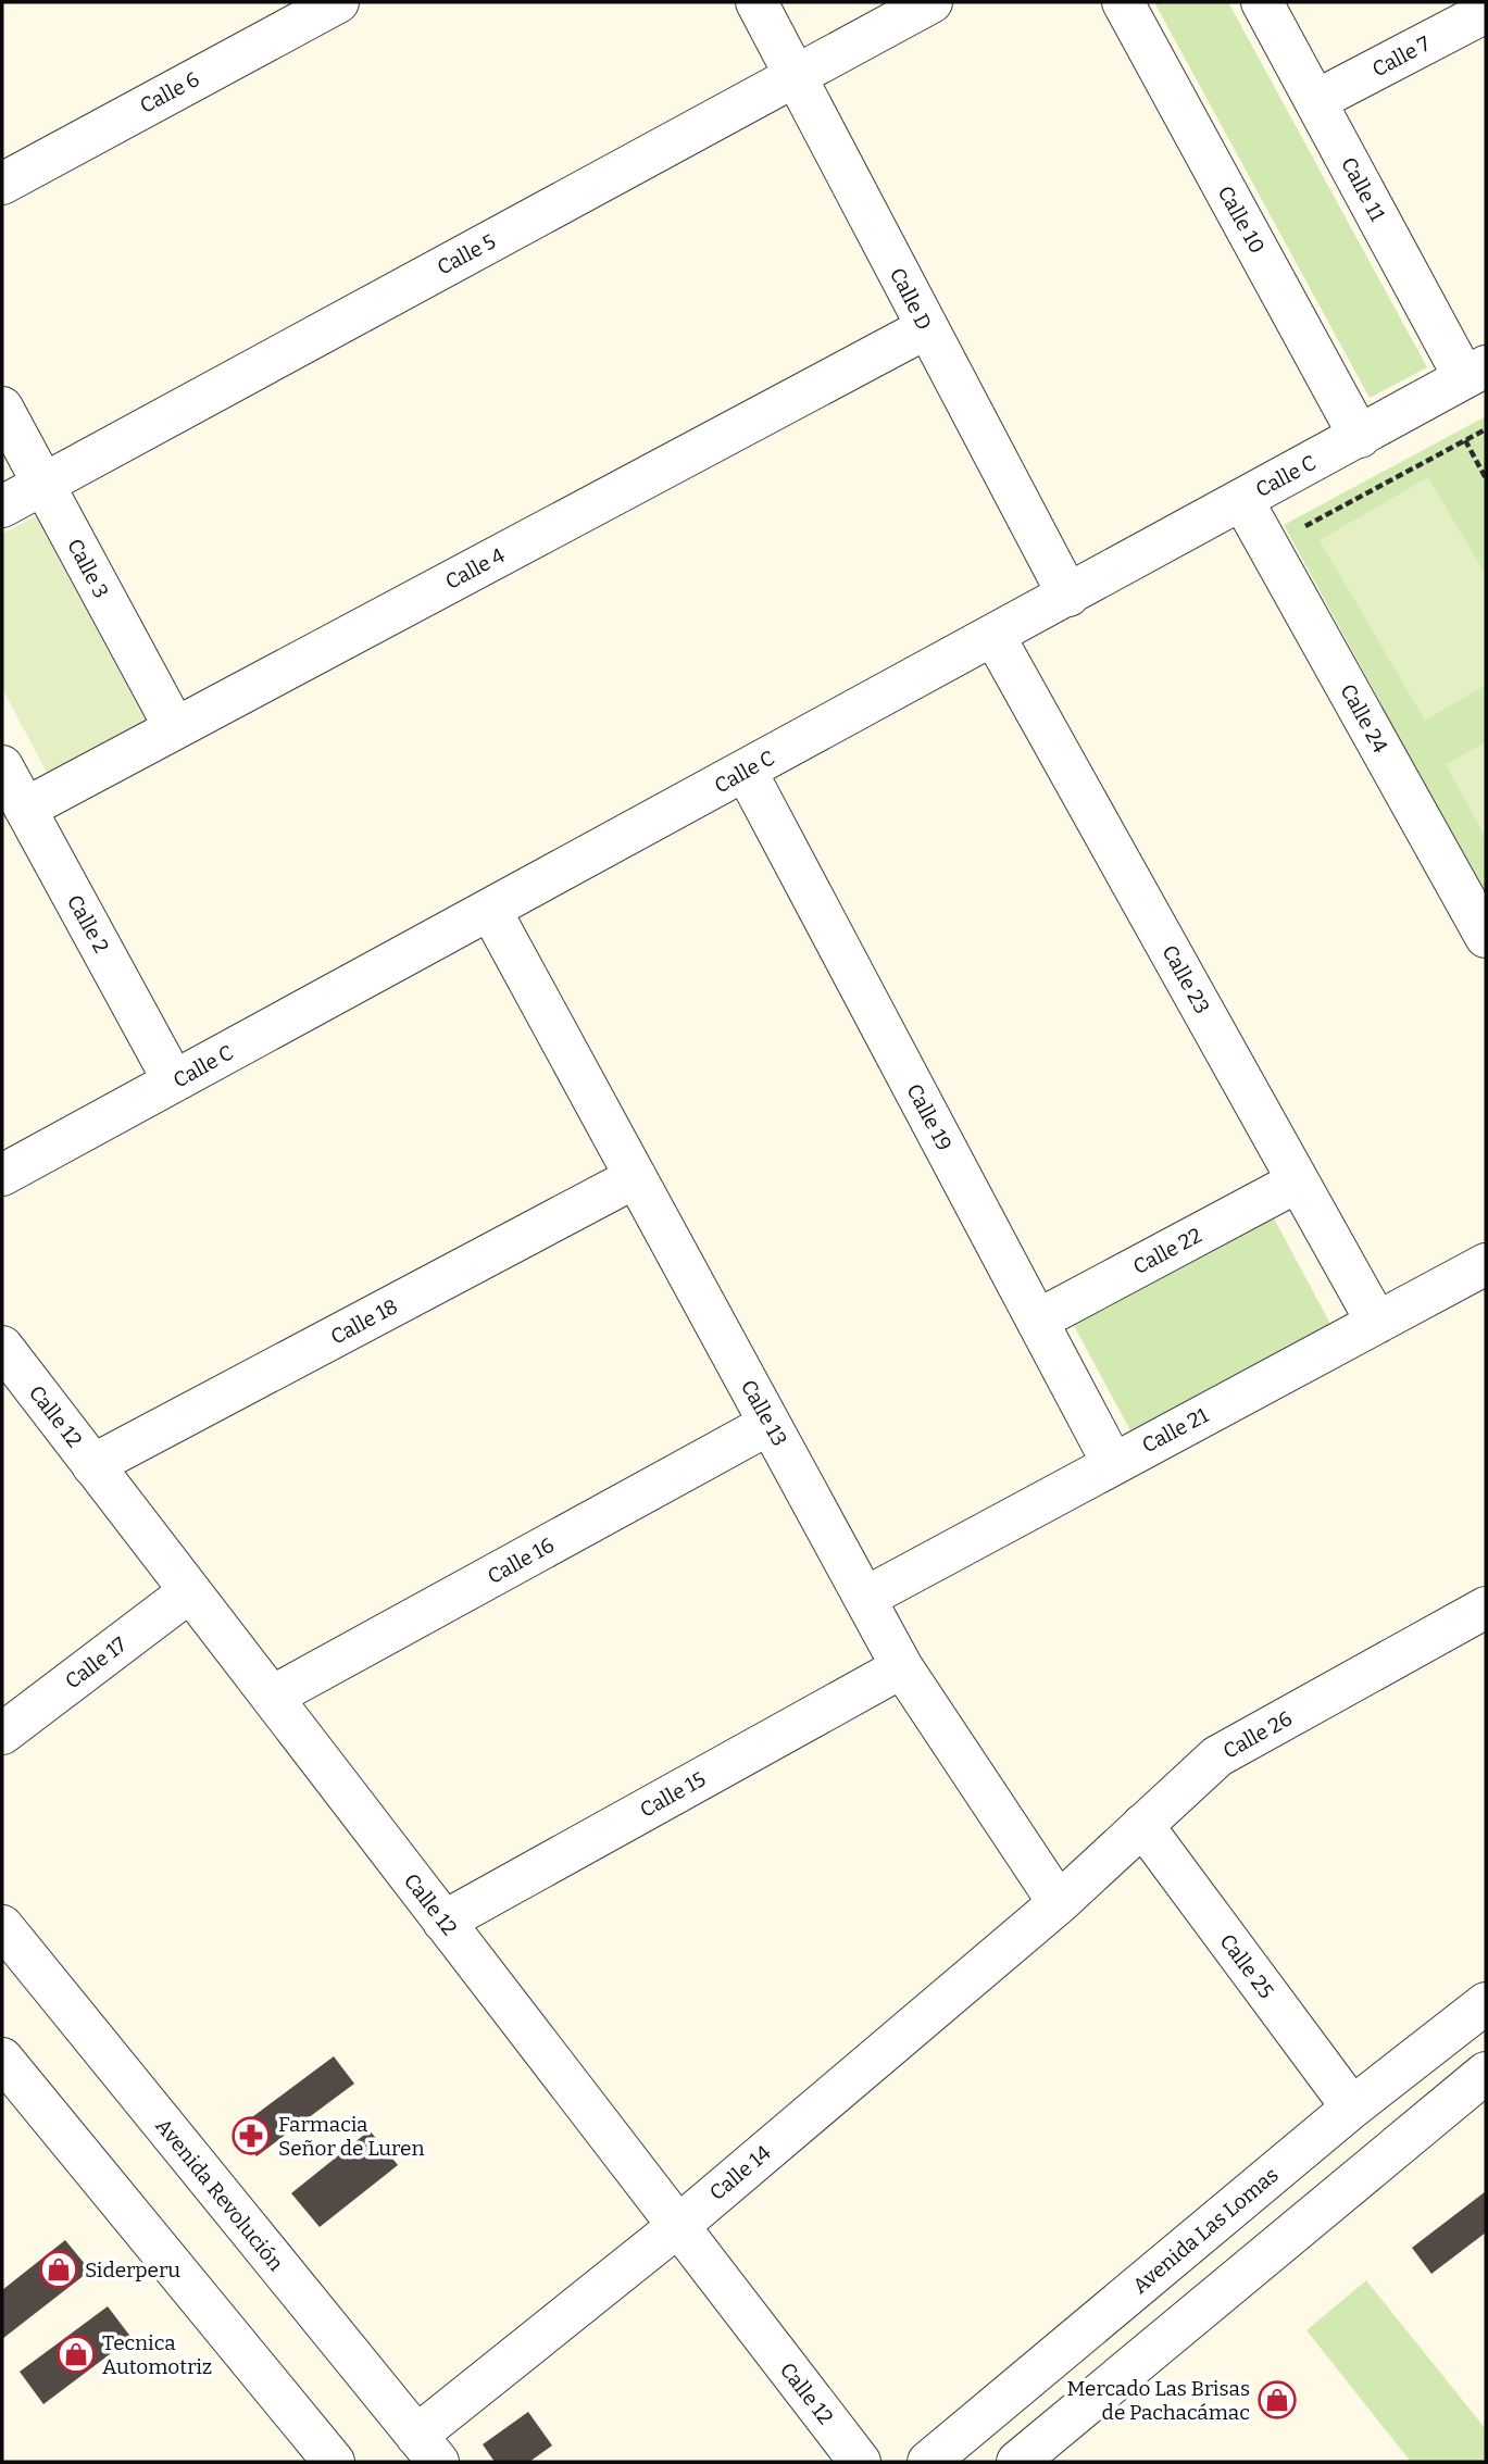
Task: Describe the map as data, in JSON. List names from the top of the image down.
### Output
{
  "streets": {
    "street": [
      "Calle 7",
      "Calle 6",
      "Calle 11",
      "Calle 10",
      "Calle 5",
      "Calle D",
      "Calle C",
      "Calle 3",
      "Calle 4",
      "Calle 24",
      "Calle 2",
      "Calle 23",
      "Calle 19",
      "Calle 22",
      "Calle 18",
      "Calle 13",
      "Calle 12",
      "Calle 21",
      "Calle 16",
      "Calle 17",
      "Calle 26",
      "Calle 15",
      "Calle 25",
      "Calle 14",
      "Avenida Revolución",
      "Avenida Las Lomas"
    ]
  },
  "crossings": [
    ["Calle 7", "Calle 11"],
    ["Calle 11", "Calle C"],
    ["Calle 10", "Calle C"],
    ["Calle 5", "Calle D"],
    ["Calle 5", "Calle 3"],
    ["Calle D", "Calle C"],
    ["Calle D", "Calle 4"],
    ["Calle C", "Calle 24"],
    ["Calle C", "Calle 2"],
    ["Calle C", "Calle 23"],
    ["Calle C", "Calle 19"],
    ["Calle C", "Calle 13"],
    ["Calle 3", "Calle 4"],
    ["Calle 4", "Calle 2"],
    ["Calle 23", "Calle 22"],
    ["Calle 23", "Calle 21"],
    ["Calle 19", "Calle 22"],
    ["Calle 19", "Calle 21"],
    ["Calle 18", "Calle 13"],
    ["Calle 18", "Calle 12"],
    ["Calle 13", "Calle 21"],
    ["Calle 13", "Calle 16"],
    ["Calle 13", "Calle 26"],
    ["Calle 13", "Calle 15"],
    ["Calle 13", "Calle 14"],
    ["Calle 12", "Calle 16"],
    ["Calle 12", "Calle 17"],
    ["Calle 12", "Calle 15"],
    ["Calle 12", "Calle 14"],
    ["Calle 26", "Calle 25"],
    ["Calle 26", "Calle 14"],
    ["Calle 25", "Avenida Las Lomas"],
    ["Calle 14", "Avenida Revolución"]
  ],
  "places": {
    "pharmacy": ["Farmacia Señor de Luren"],
    "shop": ["Siderperu", "Tecnica Automotriz", "Mercado Las Brisas de Pachacámac"]
  }
}
